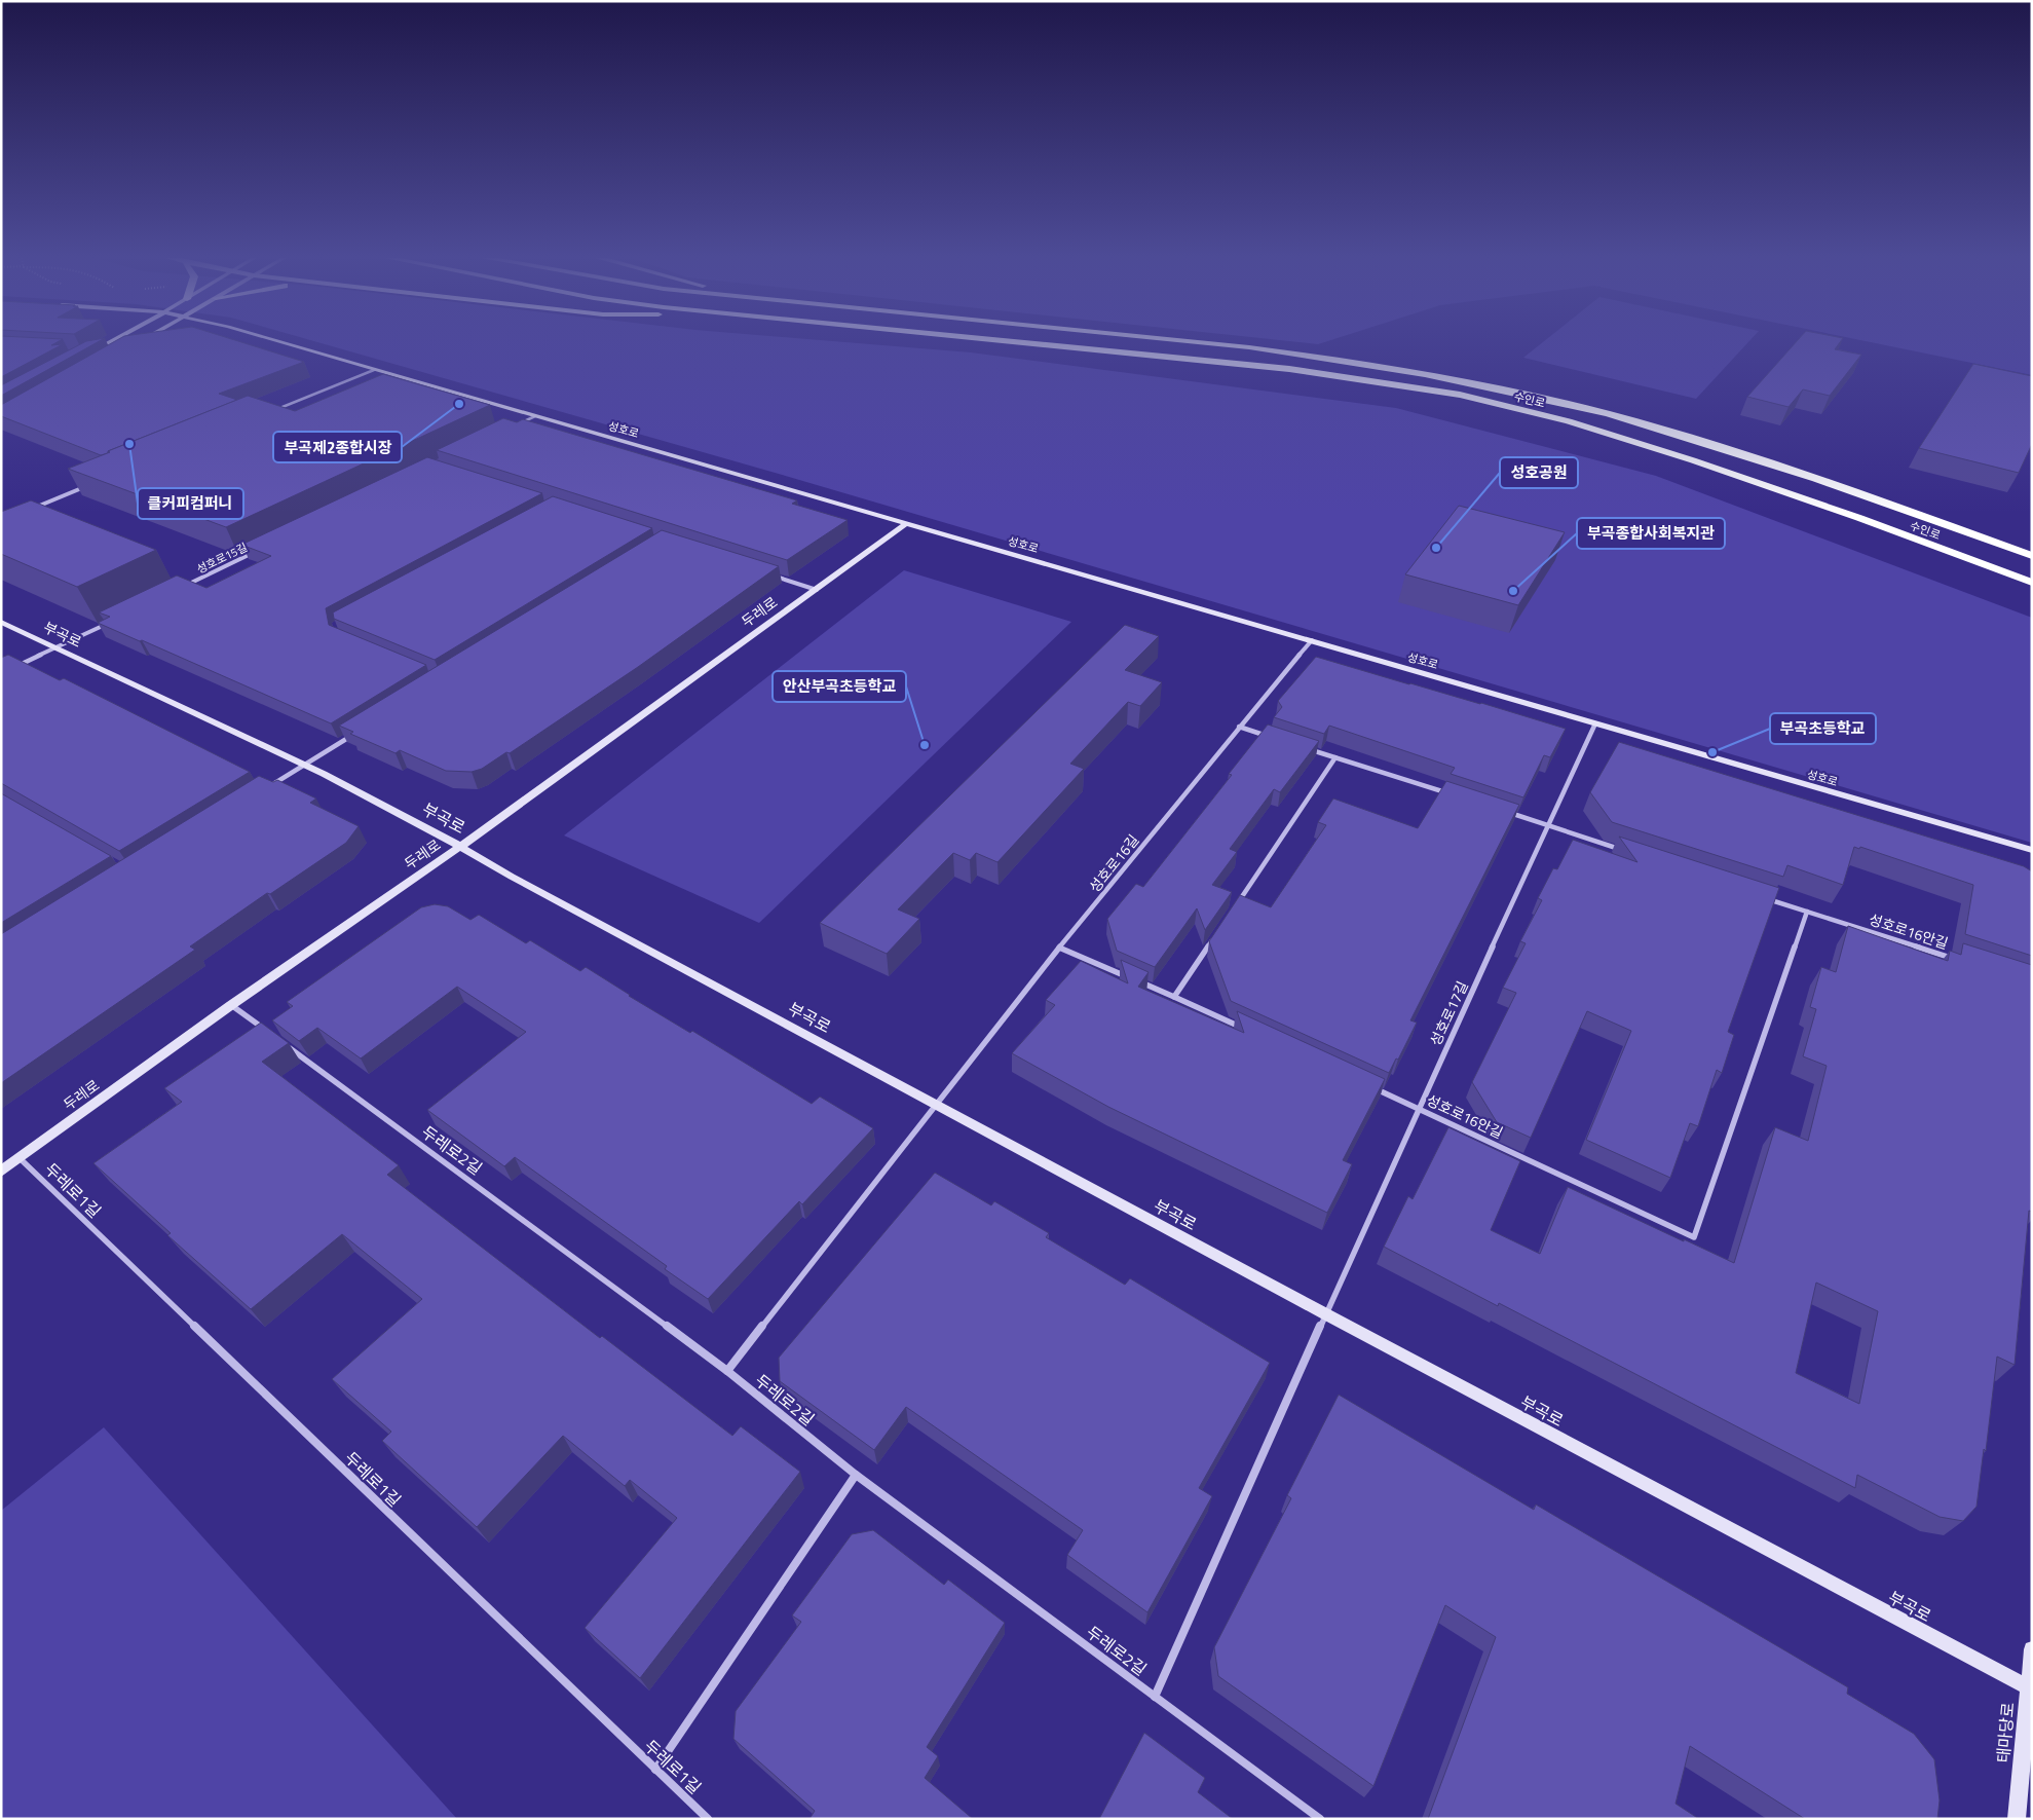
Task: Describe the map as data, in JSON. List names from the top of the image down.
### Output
{
  "streets": {
    "highway": ["수인로"],
    "street": [
      "성호로",
      "성호로15길",
      "두레로",
      "부곡로",
      "성호로16길",
      "성호로16안길",
      "성호로17길",
      "두레로2길",
      "두레로1길",
      "태마당로"
    ]
  },
  "crossings": [
    ["성호로", "두레로"],
    ["성호로", "성호로16길"],
    ["성호로", "성호로17길"],
    ["두레로", "부곡로"],
    ["두레로", "두레로1길"],
    ["부곡로", "성호로16길"],
    ["부곡로", "성호로17길"],
    ["부곡로", "태마당로"],
    ["성호로16길", "두레로2길"],
    ["성호로16안길", "성호로17길"],
    ["성호로17길", "두레로2길"]
  ],
  "places": [
    "부곡제2종합시장",
    "클커피컴퍼니",
    "성호공원",
    "부곡종합사회복지관",
    "안산부곡초등학교",
    "부곡초등학교"
  ]
}
